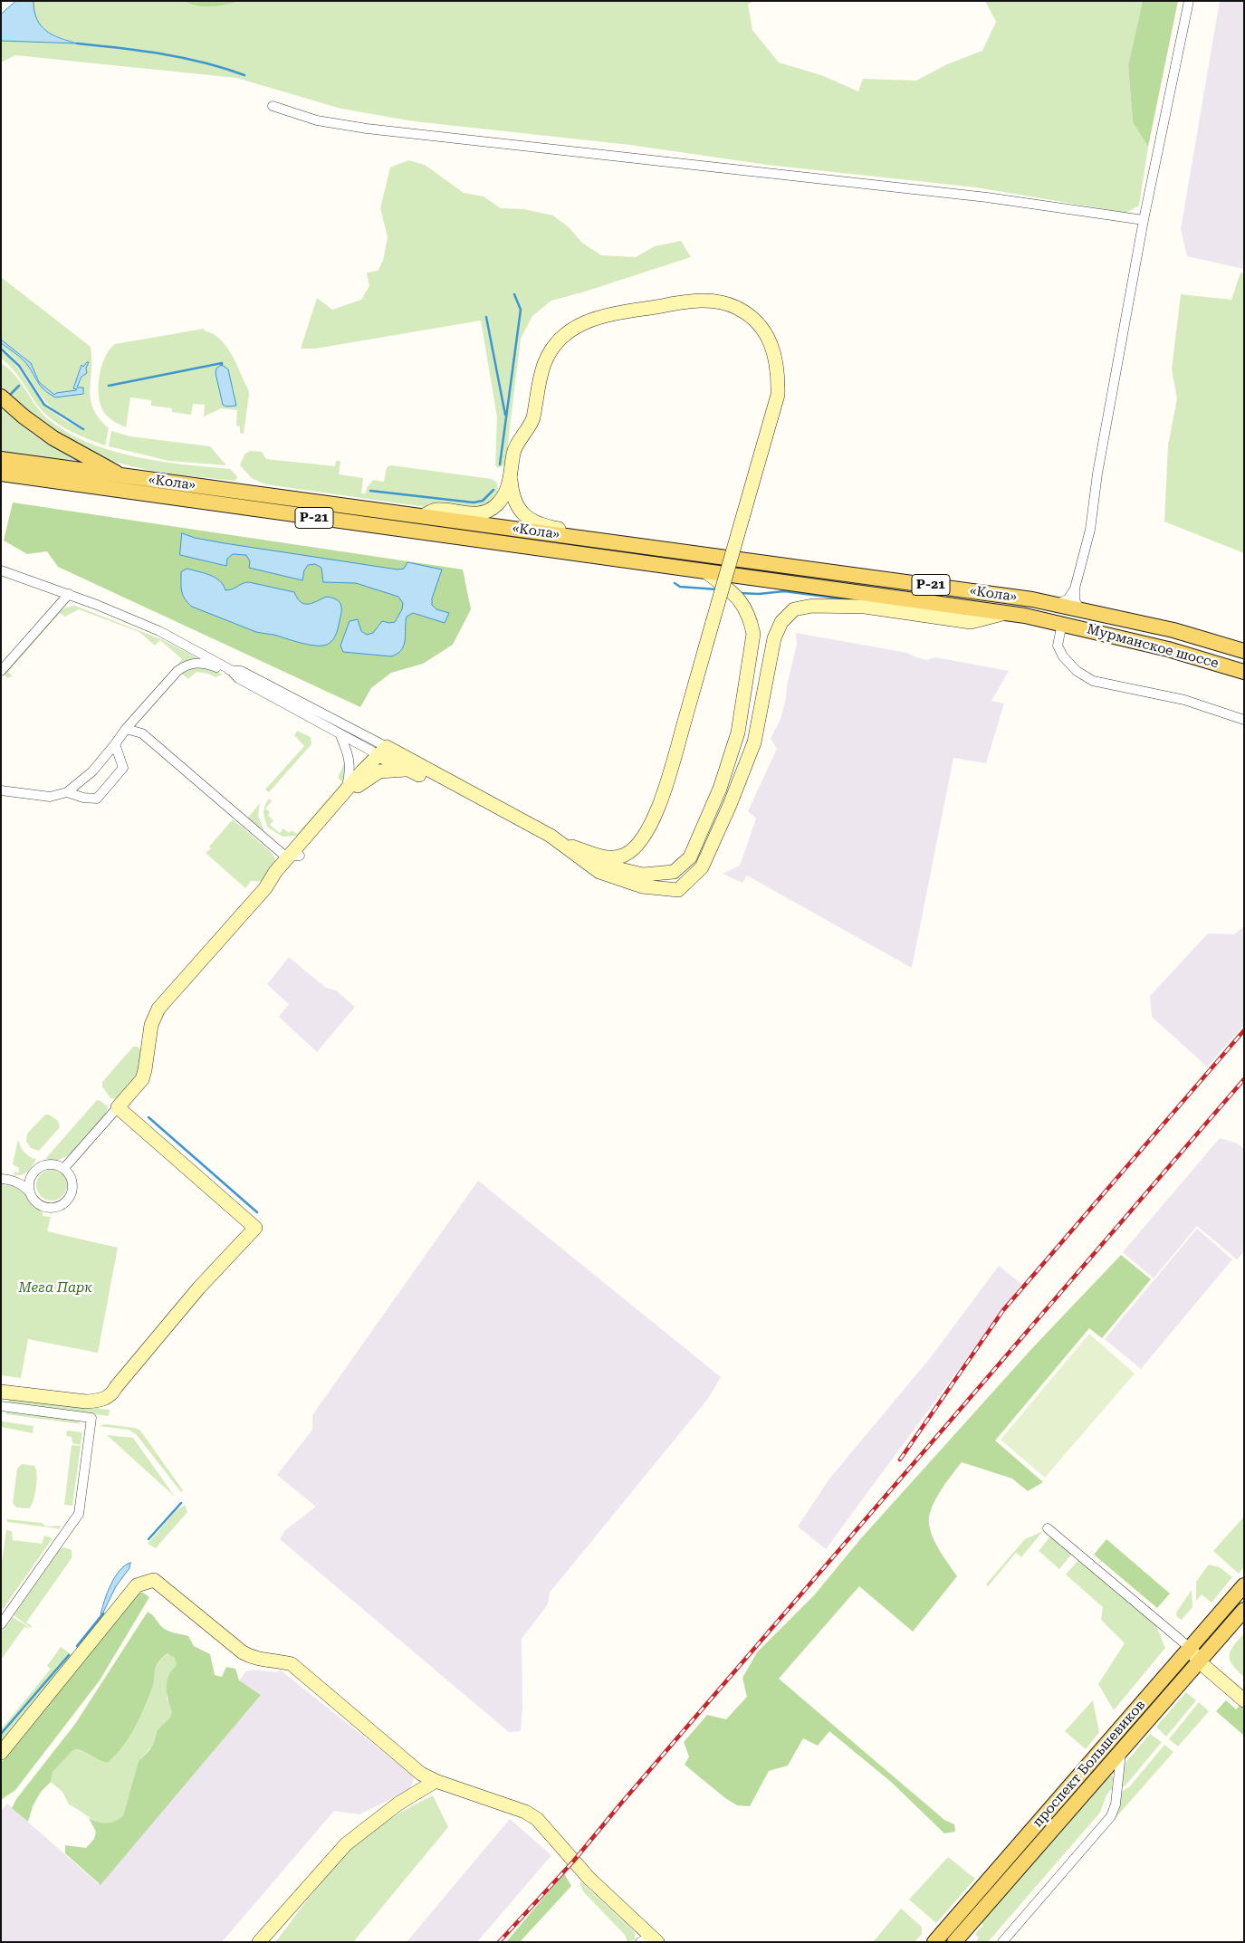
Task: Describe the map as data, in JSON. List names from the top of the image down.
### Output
{
  "streets": {
    "main road": [
      "«Кола»",
      "Р-21",
      "Мурманское шоссе",
      "проспект Большевиков"
    ]
  },
  "crossings": [
    ["«Кола»", "Мурманское шоссе"]
  ],
  "parks": ["Мега Парк"]
}
